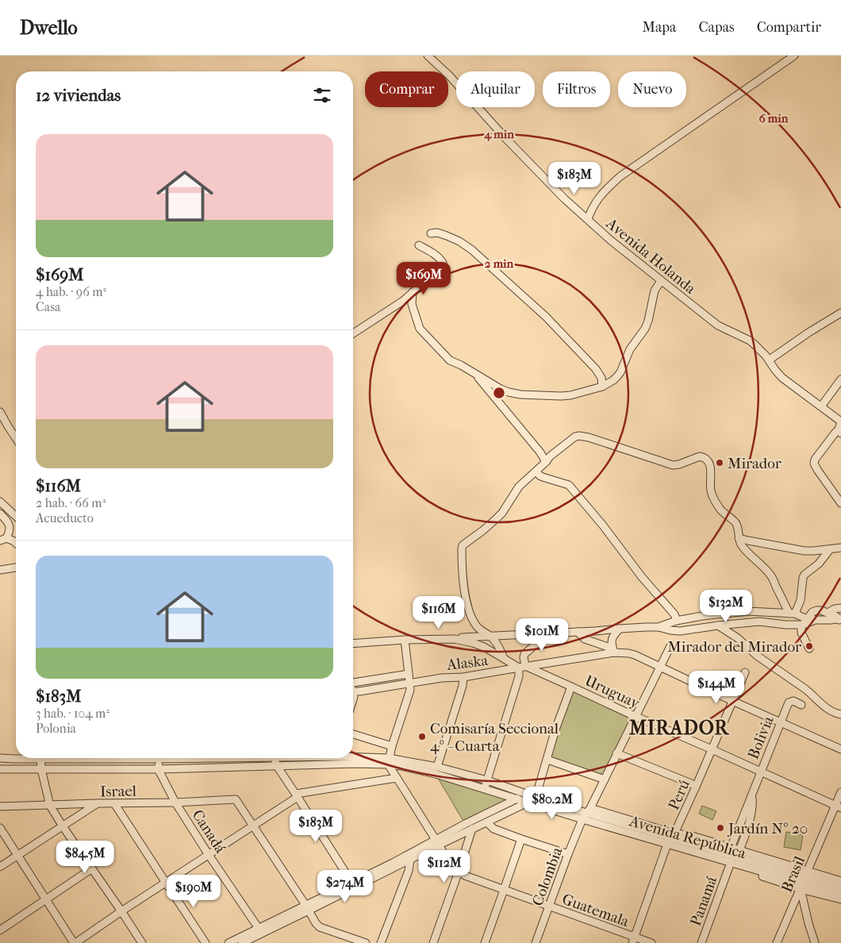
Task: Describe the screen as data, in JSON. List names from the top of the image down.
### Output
{
  "streets": {
    "street": [
      "Avenida Holanda",
      "Alaska",
      "Uruguay",
      "Bolivia",
      "Israel",
      "Perú",
      "Canadá",
      "Avenida República",
      "Brasil",
      "Colombia",
      "Panamá",
      "Guatemala"
    ]
  },
  "crossings": [
    ["Alaska", "Uruguay"],
    ["Uruguay", "Bolivia"],
    ["Uruguay", "Perú"],
    ["Uruguay", "Brasil"],
    ["Uruguay", "Colombia"],
    ["Israel", "Canadá"],
    ["Perú", "Avenida República"],
    ["Perú", "Guatemala"],
    ["Avenida República", "Brasil"],
    ["Colombia", "Guatemala"]
  ],
  "districts": ["MIRADOR"],
  "places": [
    "Mirador",
    "Mirador del Mirador",
    "Comisaría Seccional 4º - Cuarta",
    "Jardín Nº 20"
  ],
  "page": {
    "header": "Dwello",
    "nav": ["Mapa", "Capas", "Compartir"],
    "chip": [
      "Comprar",
      "Alquilar",
      "Filtros",
      "Nuevo"
    ],
    "heading": "12 viviendas",
    "list": [
      {
        "name": "$169M",
        "note": "4 hab. · 96 m² · Casa"
      },
      {
        "name": "$116M",
        "note": "2 hab. · 66 m² · Acueducto"
      },
      {
        "name": "$183M",
        "note": "3 hab. · 104 m² · Polonia"
      }
    ],
    "price": [
      "$183M",
      "$169M",
      "$132M",
      "$116M",
      "$101M",
      "$144M",
      "$80.2M",
      "$183M",
      "$84.5M",
      "$112M",
      "$274M",
      "$190M"
    ]
  },
  "rings": ["6 min", "4 min", "2 min"]
}
